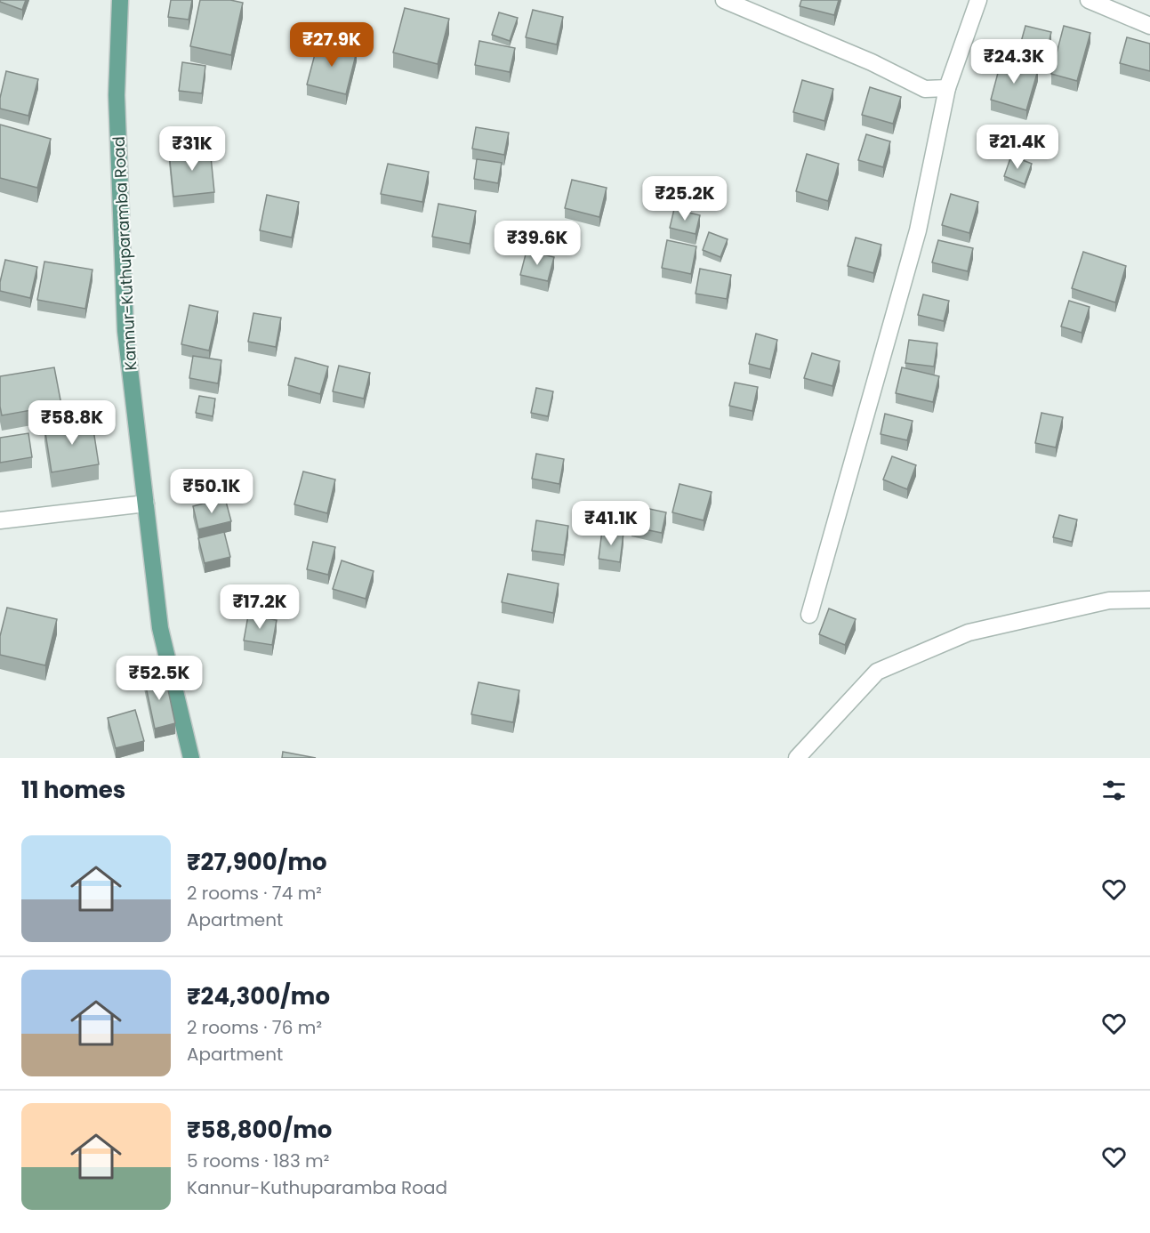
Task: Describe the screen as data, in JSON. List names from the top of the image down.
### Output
{
  "streets": {
    "main road": ["Kannur-Kuthuparamba Road"]
  },
  "page": {
    "price": [
      "₹27.9K",
      "₹24.3K",
      "₹21.4K",
      "₹31K",
      "₹25.2K",
      "₹39.6K",
      "₹58.8K",
      "₹50.1K",
      "₹41.1K",
      "₹17.2K",
      "₹52.5K"
    ],
    "heading": "11 homes",
    "list": [
      {
        "name": "₹27,900/mo",
        "note": "2 rooms · 74 m² · Apartment"
      },
      {
        "name": "₹24,300/mo",
        "note": "2 rooms · 76 m² · Apartment"
      },
      {
        "name": "₹58,800/mo",
        "note": "5 rooms · 183 m² · Kannur-Kuthuparamba Road"
      }
    ]
  }
}
